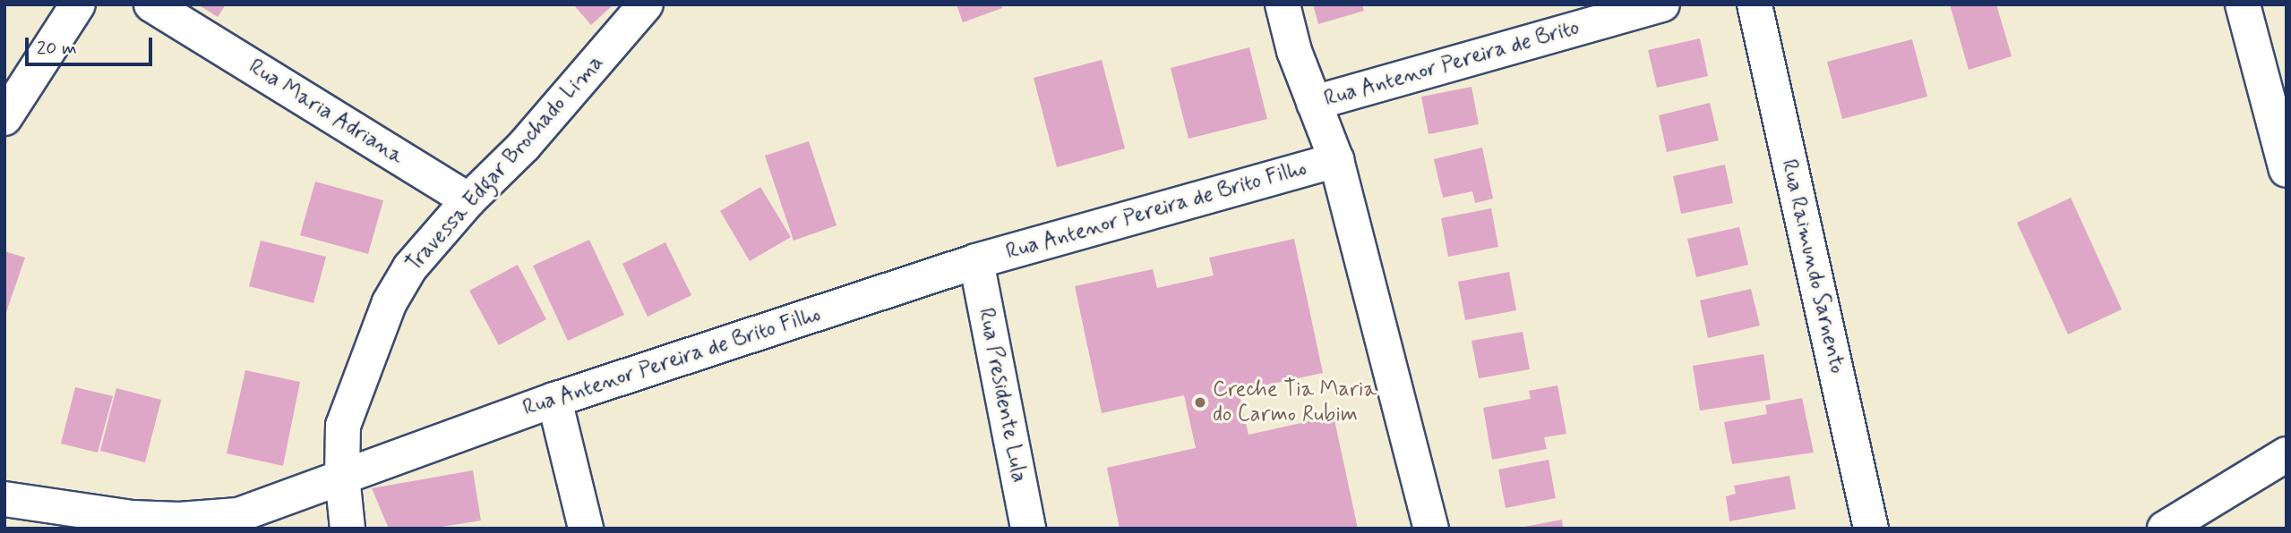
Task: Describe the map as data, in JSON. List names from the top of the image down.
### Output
{
  "streets": {
    "street": [
      "Rua Antenor Pereira de Brito",
      "Rua Maria Adriana",
      "Travessa Edgar Brochado Lima",
      "Rua Antenor Pereira de Brito Filho",
      "Rua Raimundo Sarnento",
      "Rua Presidente Lula"
    ]
  },
  "crossings": [
    ["Rua Maria Adriana", "Travessa Edgar Brochado Lima"],
    ["Travessa Edgar Brochado Lima", "Rua Antenor Pereira de Brito Filho"],
    ["Rua Antenor Pereira de Brito Filho", "Rua Presidente Lula"]
  ],
  "places": ["Creche Tia Maria do Carmo Rubim"],
  "scale_bar": "20 m"
}
